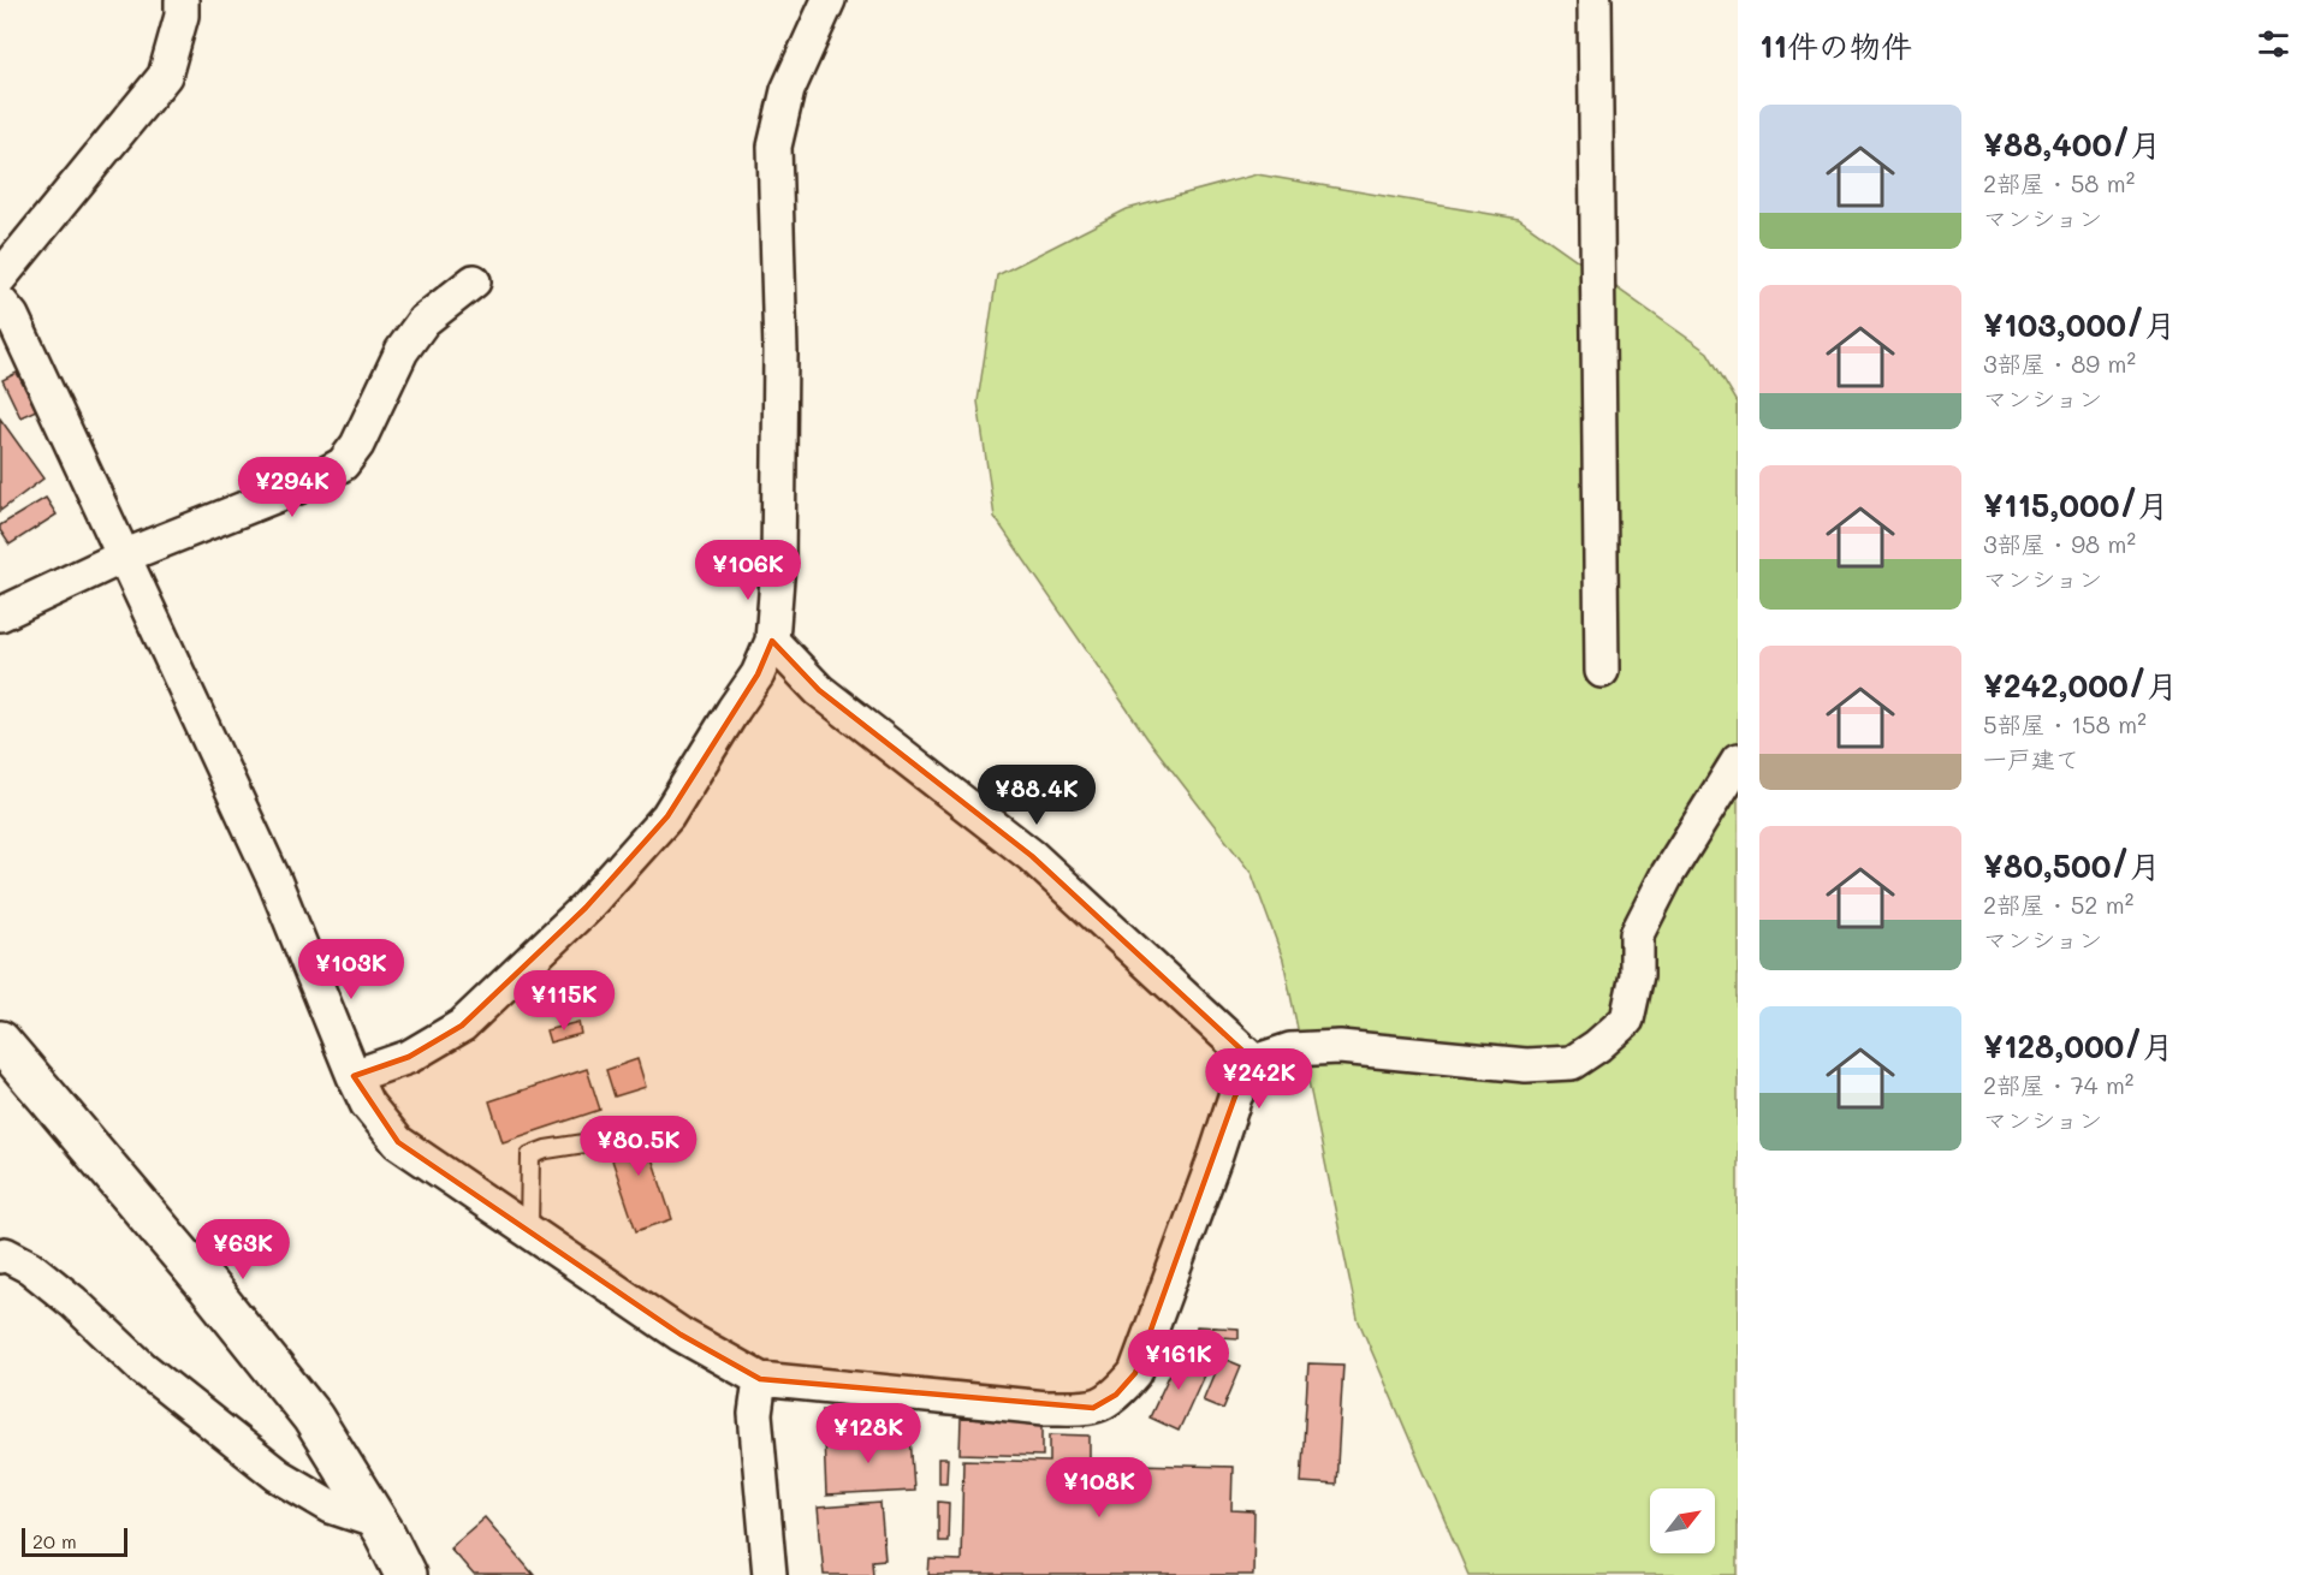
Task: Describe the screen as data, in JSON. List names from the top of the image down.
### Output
{
  "scale_bar": "20 m",
  "north": "top right",
  "page": {
    "heading": "11件の物件",
    "list": [
      {
        "name": "¥88,400/月",
        "note": "2部屋 · 58 m² · マンション"
      },
      {
        "name": "¥103,000/月",
        "note": "3部屋 · 89 m² · マンション"
      },
      {
        "name": "¥115,000/月",
        "note": "3部屋 · 98 m² · マンション"
      },
      {
        "name": "¥242,000/月",
        "note": "5部屋 · 158 m² · 一戸建て"
      },
      {
        "name": "¥80,500/月",
        "note": "2部屋 · 52 m² · マンション"
      },
      {
        "name": "¥128,000/月",
        "note": "2部屋 · 74 m² · マンション"
      }
    ],
    "price": [
      "¥294K",
      "¥106K",
      "¥88.4K",
      "¥103K",
      "¥115K",
      "¥242K",
      "¥80.5K",
      "¥63K",
      "¥161K",
      "¥128K",
      "¥108K"
    ],
    "scale": "20 m"
  }
}
